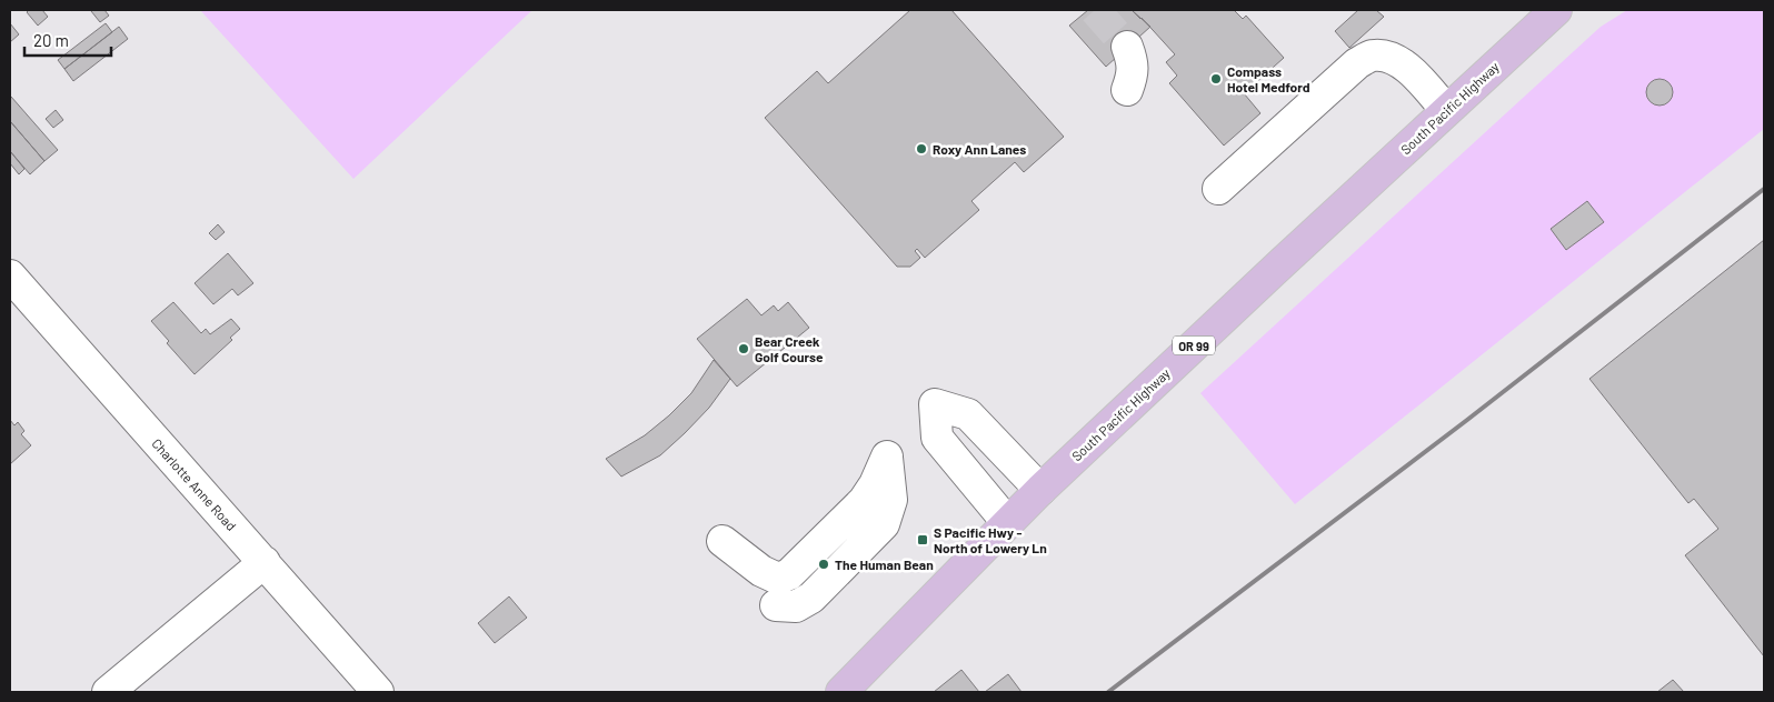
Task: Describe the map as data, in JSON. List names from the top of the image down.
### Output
{
  "streets": {
    "main road": ["South Pacific Highway", "OR 99"],
    "street": ["Charlotte Anne Road"]
  },
  "places": {
    "other": [
      "Compass Hotel Medford",
      "Roxy Ann Lanes",
      "Bear Creek Golf Course",
      "The Human Bean"
    ],
    "transit": ["S Pacific Hwy - North of Lowery Ln"]
  },
  "scale_bar": "20 m"
}
